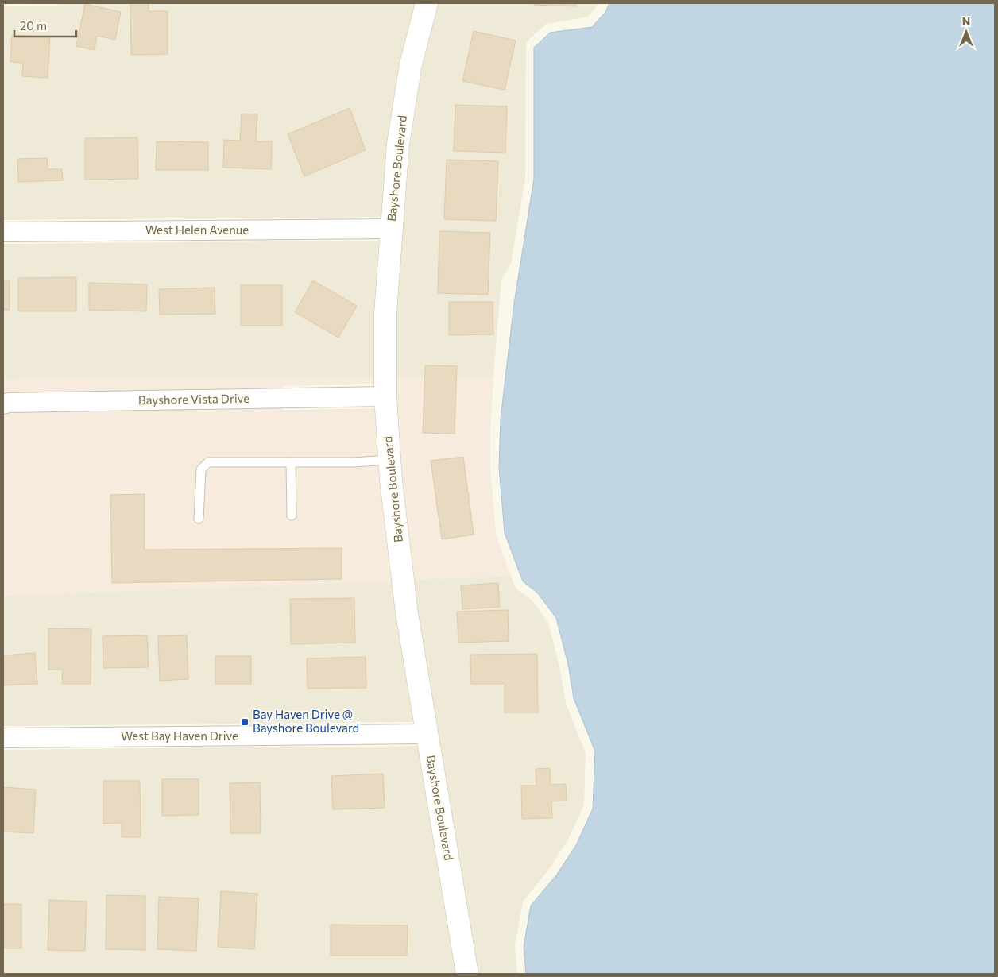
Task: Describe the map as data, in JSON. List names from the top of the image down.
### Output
{
  "streets": {
    "street": [
      "Bayshore Boulevard",
      "West Helen Avenue",
      "Bayshore Vista Drive",
      "West Bay Haven Drive"
    ]
  },
  "crossings": [
    ["Bayshore Boulevard", "West Helen Avenue"],
    ["Bayshore Boulevard", "Bayshore Vista Drive"],
    ["Bayshore Boulevard", "West Bay Haven Drive"]
  ],
  "places": {
    "transit": ["Bay Haven Drive @ Bayshore Boulevard"]
  },
  "scale_bar": "20 m",
  "north": "top"
}
